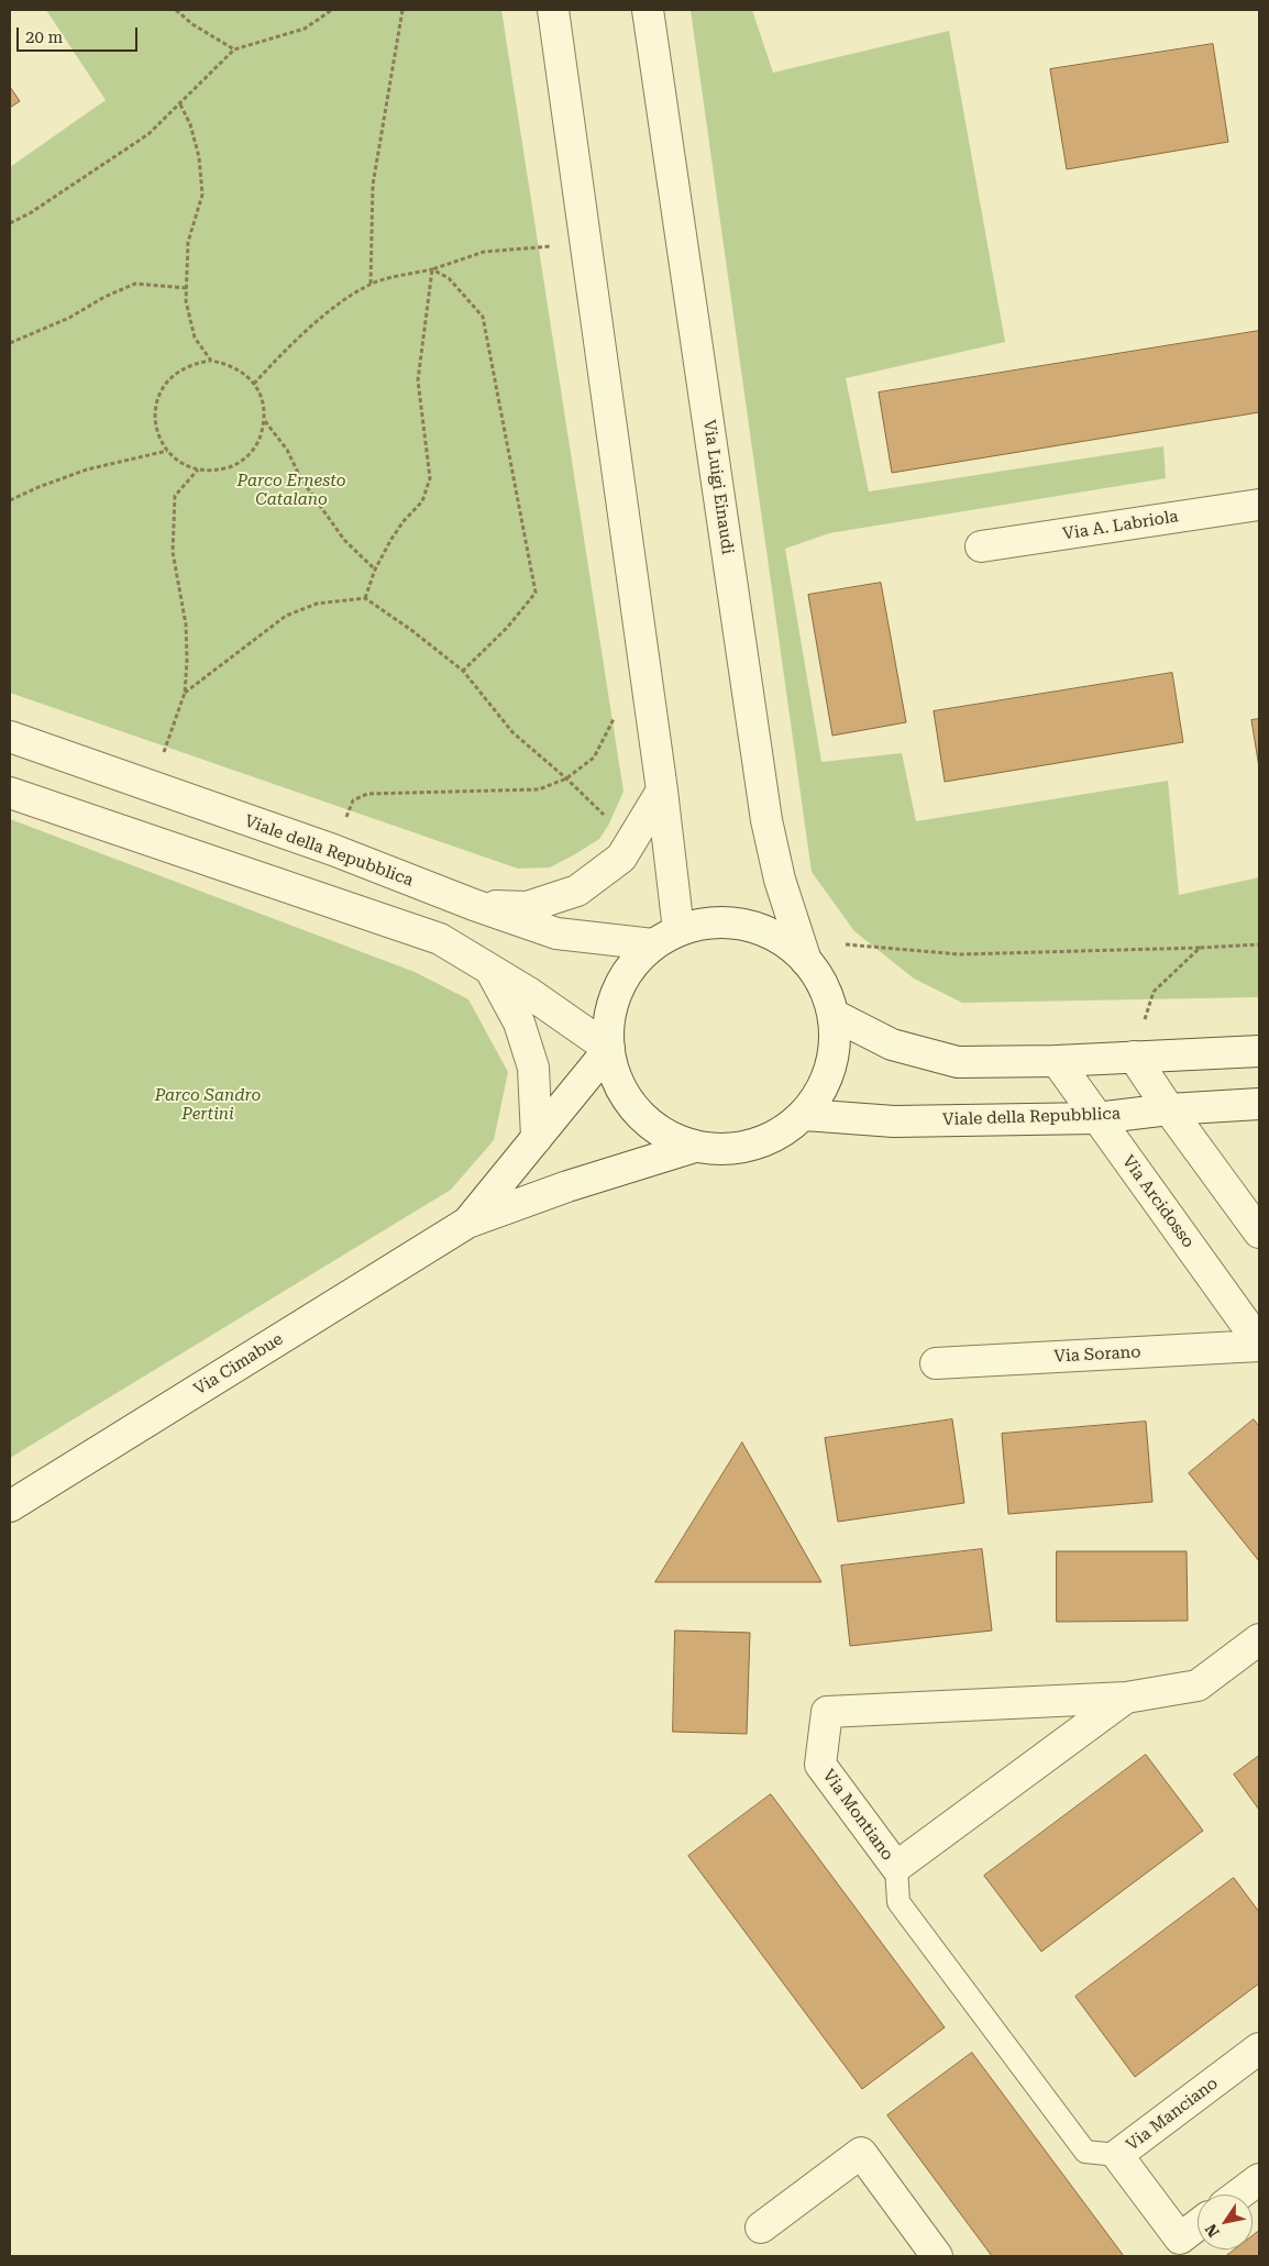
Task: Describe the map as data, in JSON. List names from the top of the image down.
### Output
{
  "streets": {
    "street": [
      "Via Luigi Einaudi",
      "Via A. Labriola",
      "Viale della Repubblica",
      "Via Arcidosso",
      "Via Sorano",
      "Via Cimabue",
      "Via Montiano",
      "Via Manciano"
    ]
  },
  "crossings": [
    ["Via Luigi Einaudi", "Viale della Repubblica"],
    ["Viale della Repubblica", "Via Arcidosso"],
    ["Viale della Repubblica", "Via Cimabue"],
    ["Via Arcidosso", "Via Sorano"]
  ],
  "parks": ["Parco Ernesto Catalano", "Parco Sandro Pertini"],
  "scale_bar": "20 m",
  "north": "bottom left"
}
